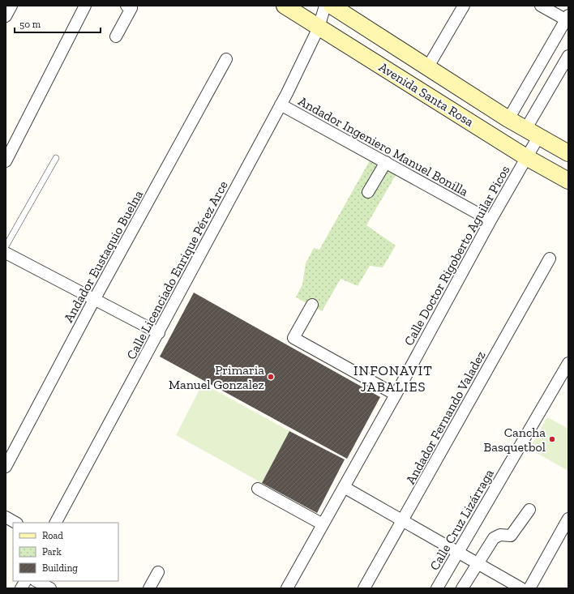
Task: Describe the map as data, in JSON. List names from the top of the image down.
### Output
{
  "streets": {
    "main road": ["Avenida Santa Rosa"],
    "street": [
      "Andador Ingeniero Manuel Bonilla",
      "Calle Doctor Rigoberto Aguilar Picos",
      "Andador Eustaquio Buelna",
      "Calle Licenciado Enrique Pérez Arce",
      "Andador Fernando Valadez",
      "Calle Cruz Lizárraga"
    ]
  },
  "crossings": [
    ["Avenida Santa Rosa", "Calle Doctor Rigoberto Aguilar Picos"],
    ["Avenida Santa Rosa", "Calle Licenciado Enrique Pérez Arce"],
    ["Andador Ingeniero Manuel Bonilla", "Calle Doctor Rigoberto Aguilar Picos"],
    ["Andador Ingeniero Manuel Bonilla", "Calle Licenciado Enrique Pérez Arce"]
  ],
  "districts": ["INFONAVIT JABALIES"],
  "places": ["Primaria Manuel Gonzalez", "Cancha Basquetbol"],
  "legend": ["Road", "Park", "Building"],
  "scale_bar": "50 m"
}
